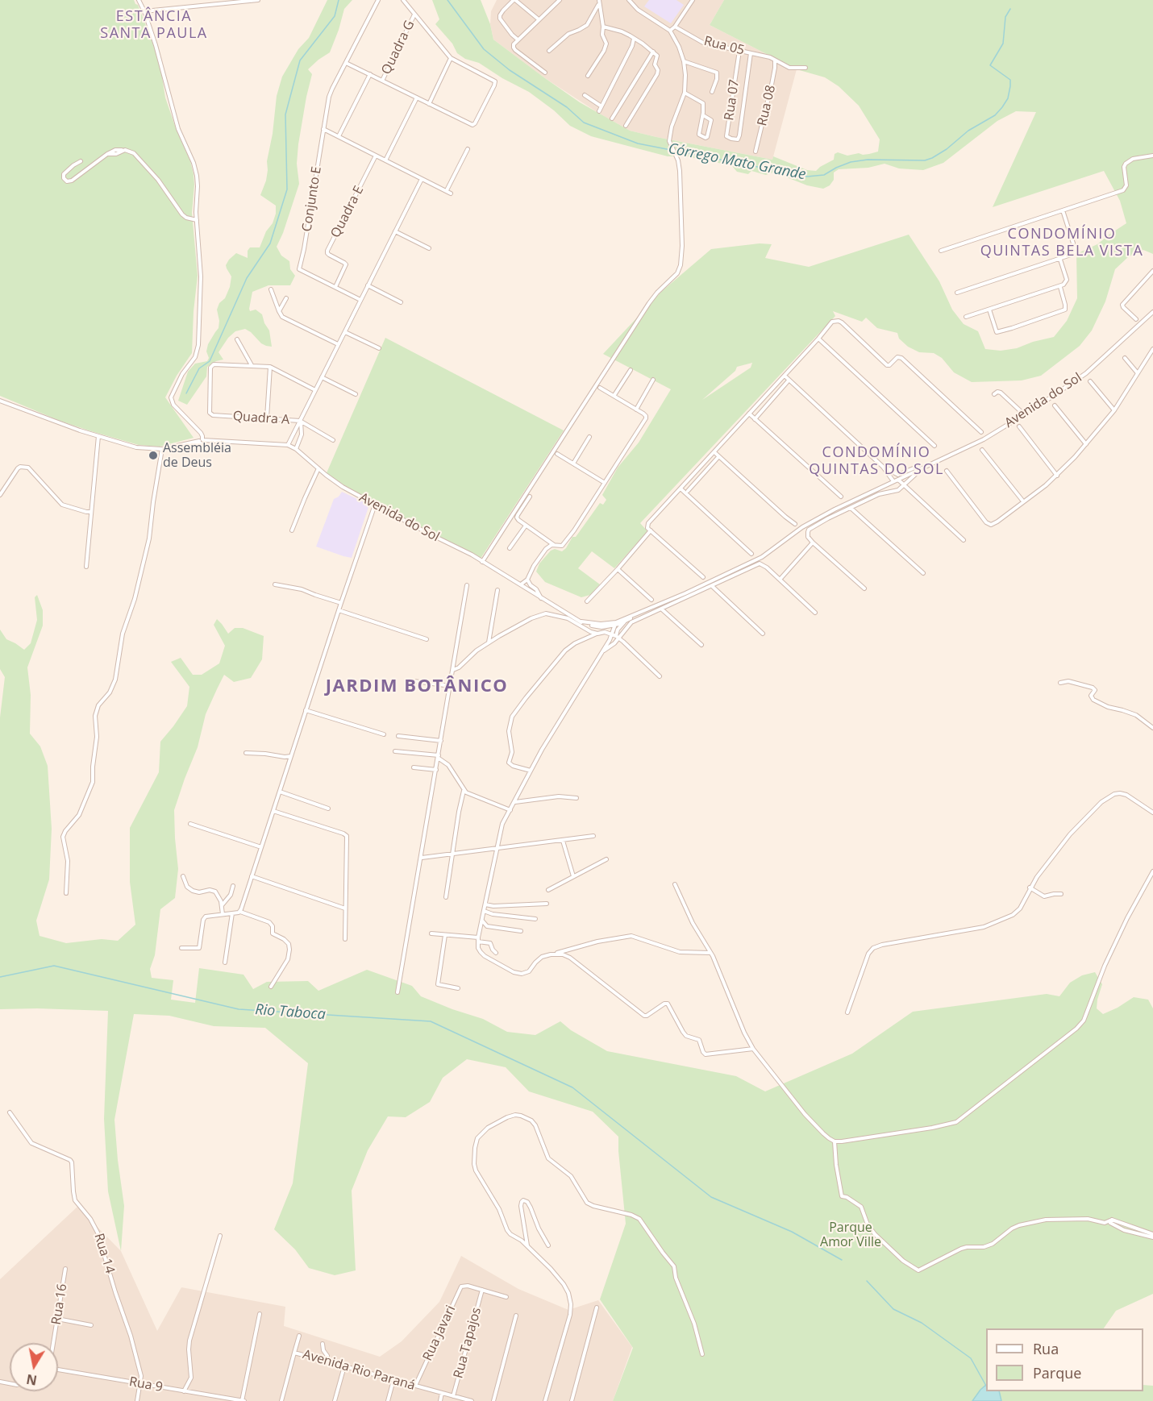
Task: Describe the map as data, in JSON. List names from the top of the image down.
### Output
{
  "streets": {
    "street": [
      "Rua 05",
      "Quadra G",
      "Rua 07",
      "Rua 08",
      "Conjunto E",
      "Quadra E",
      "Avenida do Sol",
      "Quadra A",
      "Rua 14",
      "Rua 16",
      "Rua Javari",
      "Rua Tapajos",
      "Avenida Rio Paraná",
      "Rua 9"
    ]
  },
  "crossings": [
    ["Rua 05", "Rua 07"],
    ["Rua 05", "Rua 08"],
    ["Conjunto E", "Quadra E"],
    ["Rua 14", "Rua 9"],
    ["Rua Javari", "Rua Tapajos"],
    ["Rua Javari", "Avenida Rio Paraná"],
    ["Rua Tapajos", "Avenida Rio Paraná"]
  ],
  "districts": [
    "ESTÂNCIA SANTA PAULA",
    "CONDOMÍNIO QUINTAS BELA VISTA",
    "CONDOMÍNIO QUINTAS DO SOL",
    "JARDIM BOTÂNICO"
  ],
  "water": ["Córrego Mato Grande", "Rio Taboca"],
  "parks": ["Parque Amor Ville"],
  "places": ["Assembléia de Deus"],
  "legend": ["Rua", "Parque"],
  "north": "bottom"
}
